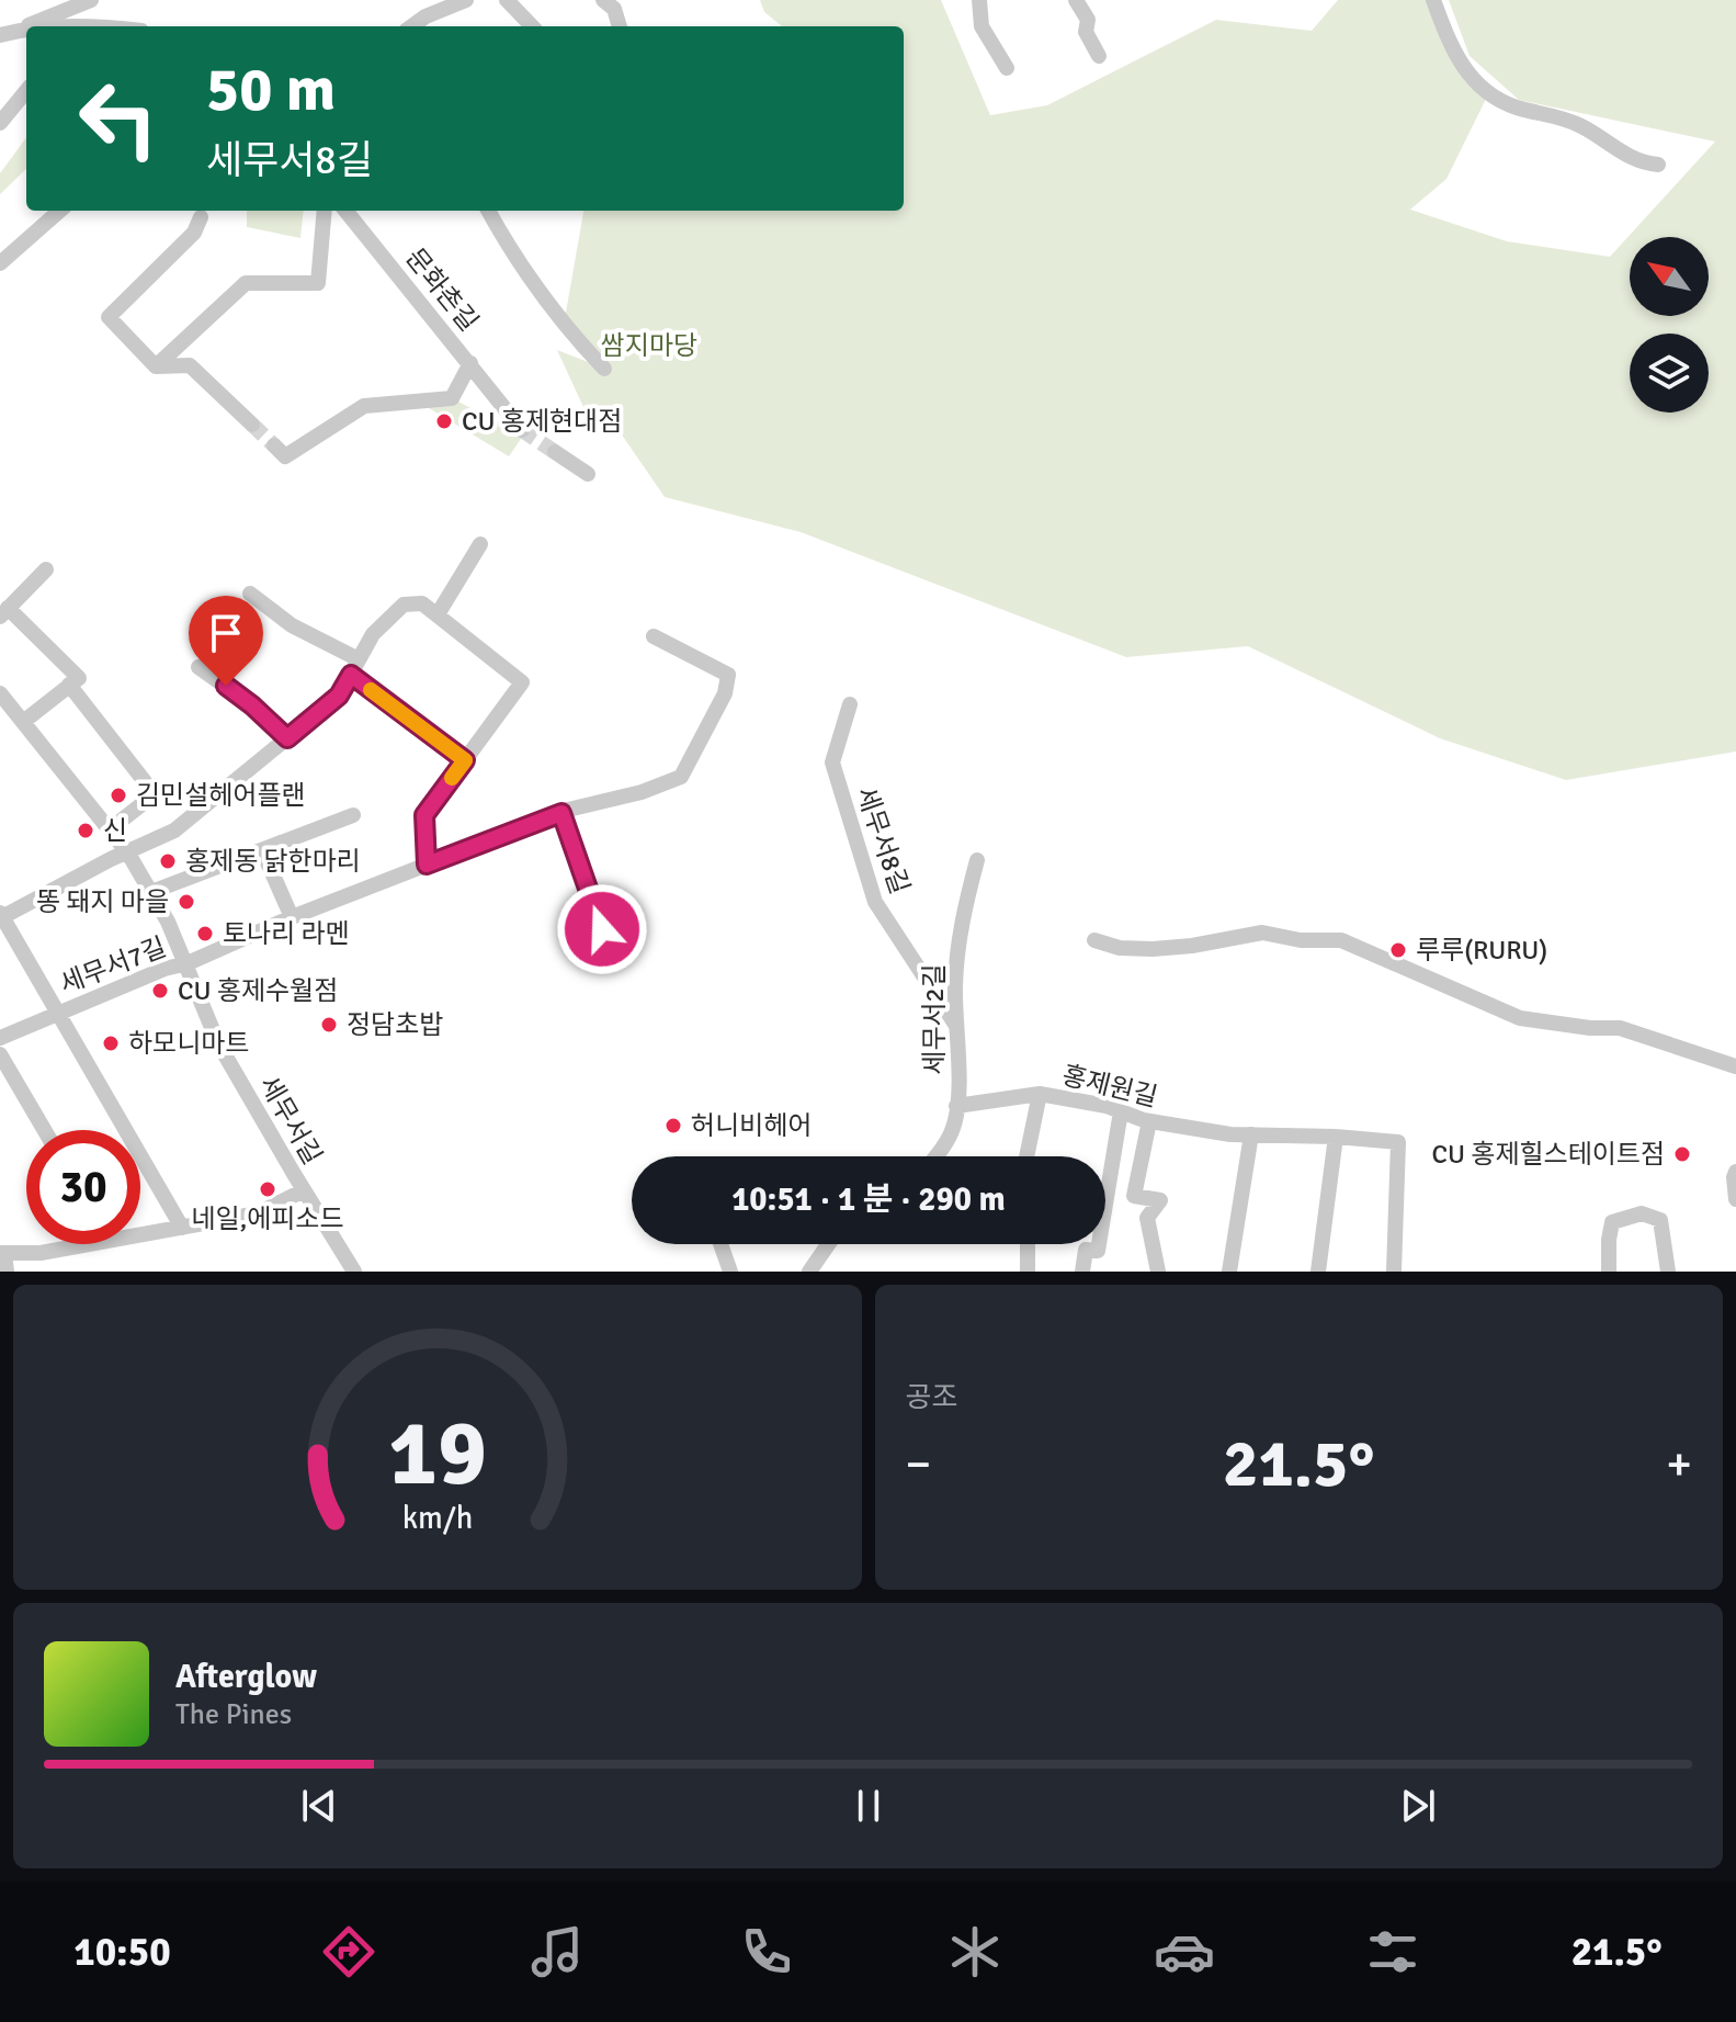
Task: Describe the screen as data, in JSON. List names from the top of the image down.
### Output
{
  "streets": {
    "street": [
      "문화촌길",
      "세무서8길",
      "세무서7길",
      "세무서2길",
      "홍제원길",
      "세무서길"
    ]
  },
  "crossings": [
    ["세무서8길", "세무서2길"],
    ["세무서7길", "세무서길"],
    ["세무서2길", "홍제원길"]
  ],
  "parks": ["쌈지마당"],
  "places": [
    "CU 홍제현대점",
    "김민설헤어플랜",
    "신",
    "홍제동 닭한마리",
    "똥 돼지 마을",
    "토나리 라멘",
    "루루(RURU)",
    "CU 홍제수월점",
    "정담초밥",
    "하모니마트",
    "허니비헤어",
    "CU 홍제힐스테이트점",
    "네일,에피소드"
  ],
  "north": "top left",
  "page": {
    "turn": ["50 m", "세무서8길"],
    "limit": "30",
    "trip": "10:51 · 1 분 · 290 m",
    "tile": "공조",
    "heat": ["−", "21.5°", "+"],
    "song": ["Afterglow", "The Pines"],
    "tabs": ["10:50", "21.5°"],
    "gauge": ["19", "km/h"]
  }
}
